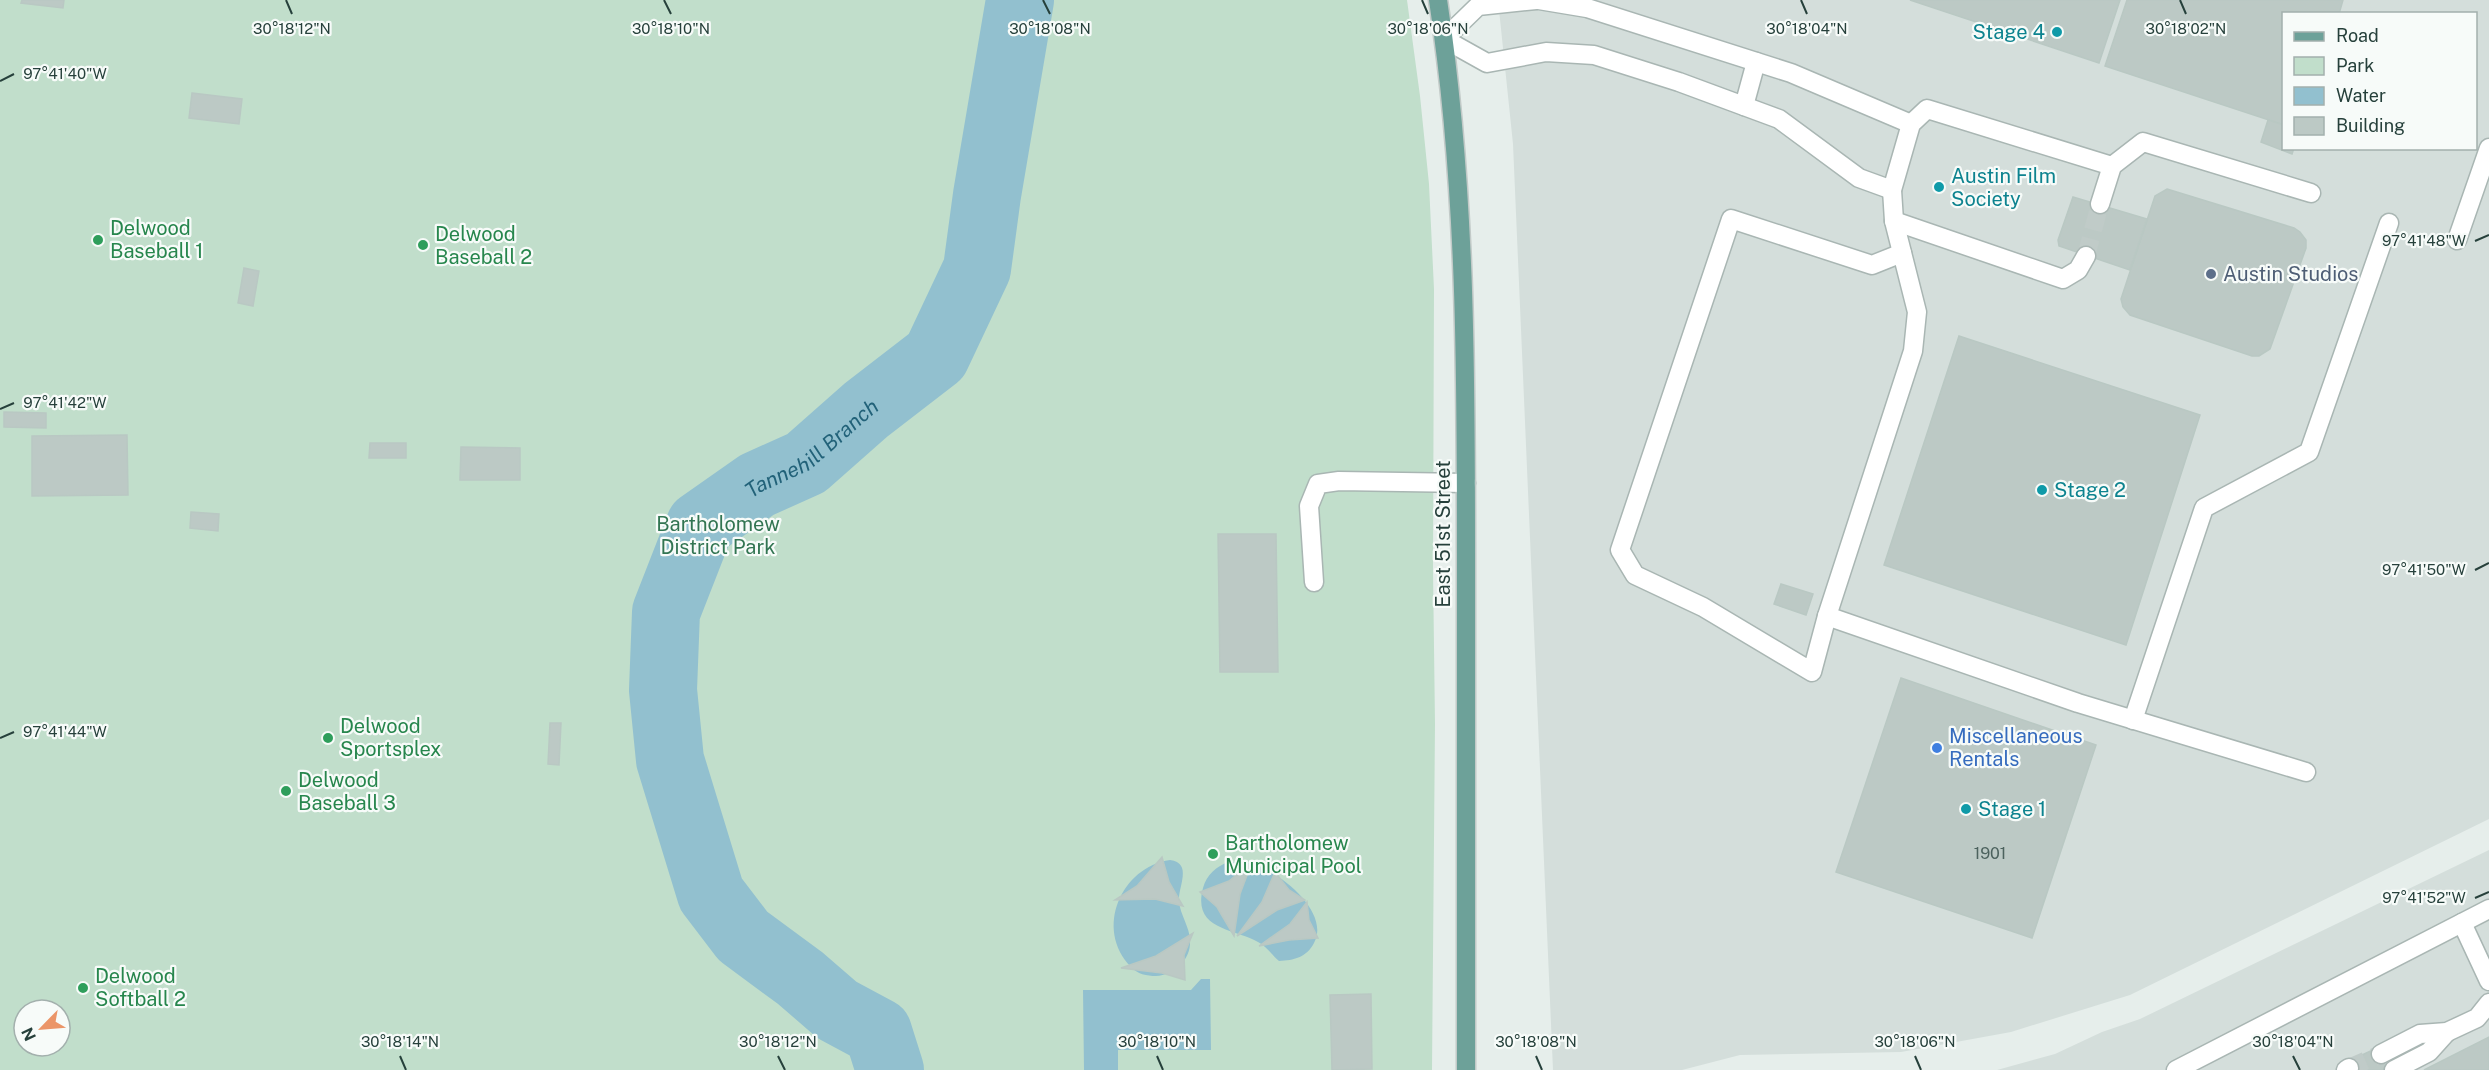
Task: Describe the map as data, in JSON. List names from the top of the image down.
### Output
{
  "streets": {
    "main road": ["East 51st Street"]
  },
  "water": ["Tannehill Branch"],
  "parks": ["Bartholomew District Park"],
  "places": [
    "Stage 4",
    "Austin Film Society",
    "Delwood Baseball 1",
    "Delwood Baseball 2",
    "Austin Studios",
    "Stage 2",
    "Delwood Sportsplex",
    "Miscellaneous Rentals",
    "Delwood Baseball 3",
    "Stage 1",
    "Bartholomew Municipal Pool",
    "Delwood Softball 2"
  ],
  "house_numbers": ["1901"],
  "legend": [
    "Road",
    "Park",
    "Water",
    "Building"
  ],
  "north": "bottom left",
  "coordinates": [
    "30°18'12\"N",
    "30°18'10\"N",
    "30°18'08\"N",
    "30°18'06\"N",
    "30°18'04\"N",
    "30°18'02\"N",
    "97°41'40\"W",
    "97°41'48\"W",
    "97°41'42\"W",
    "97°41'50\"W",
    "97°41'44\"W",
    "97°41'52\"W",
    "30°18'14\"N"
  ]
}
